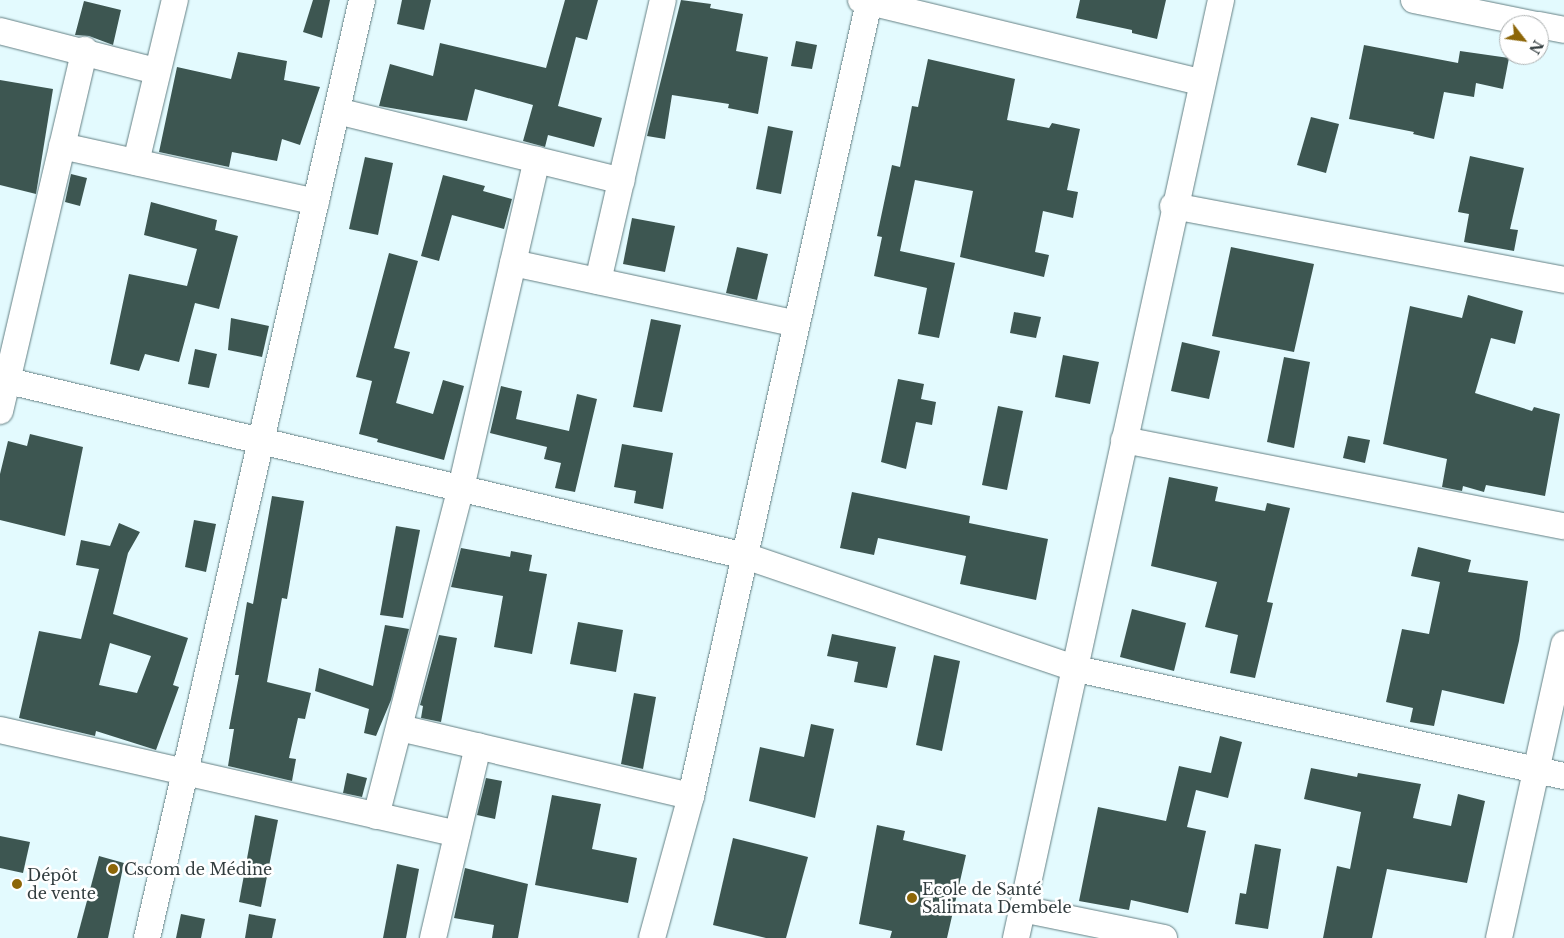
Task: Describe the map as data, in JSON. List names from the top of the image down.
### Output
{
  "places": ["Cscom de Médine", "Dépôt de vente", "Ecole de Santé Salimata Dembele"],
  "north": "bottom right"
}
